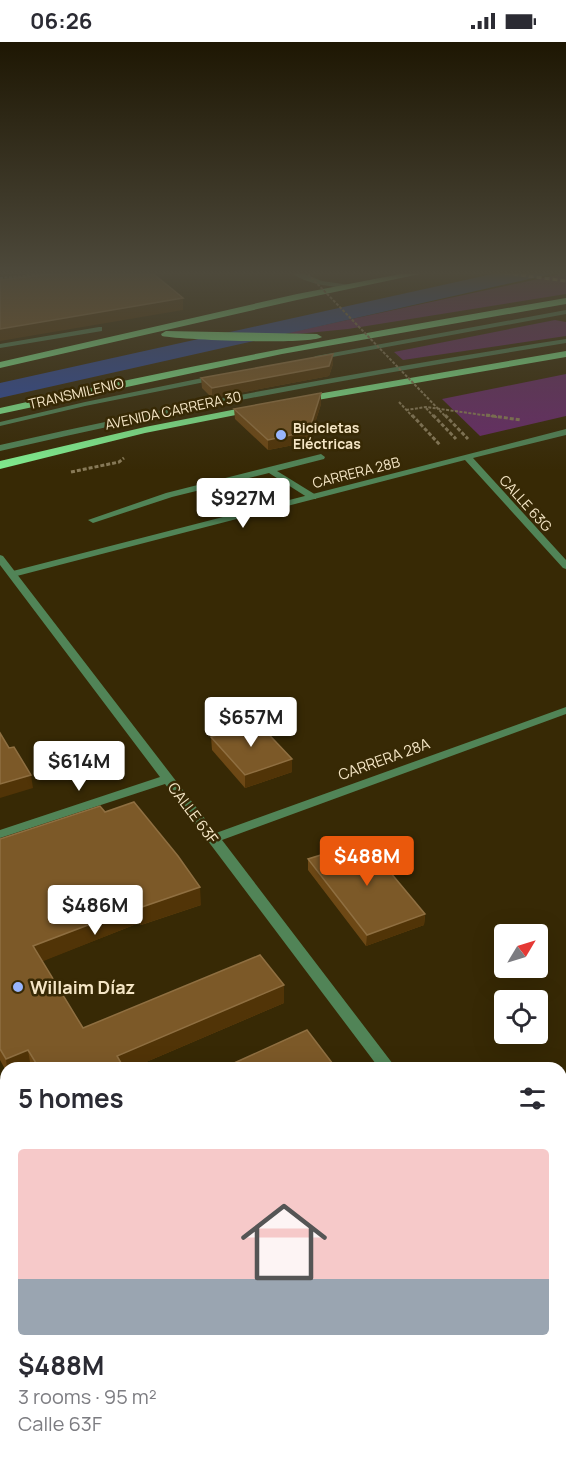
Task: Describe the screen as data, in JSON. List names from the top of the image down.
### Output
{
  "streets": {
    "highway": ["AVENIDA CARRERA 30"],
    "street": [
      "TRANSMILENIO",
      "CARRERA 28B",
      "CALLE 63G",
      "CARRERA 28A",
      "CALLE 63F"
    ]
  },
  "crossings": [
    ["CARRERA 28B", "CALLE 63G"],
    ["CARRERA 28B", "CALLE 63F"],
    ["CARRERA 28A", "CALLE 63F"]
  ],
  "places": ["Bicicletas Eléctricas", "Willaim Díaz"],
  "north": "top right",
  "page": {
    "status": "06:26",
    "price": [
      "$927M",
      "$657M",
      "$614M",
      "$488M",
      "$486M"
    ],
    "heading": "5 homes",
    "list": [
      {
        "name": "$488M",
        "note": "3 rooms · 95 m² · Calle 63F"
      }
    ]
  }
}
